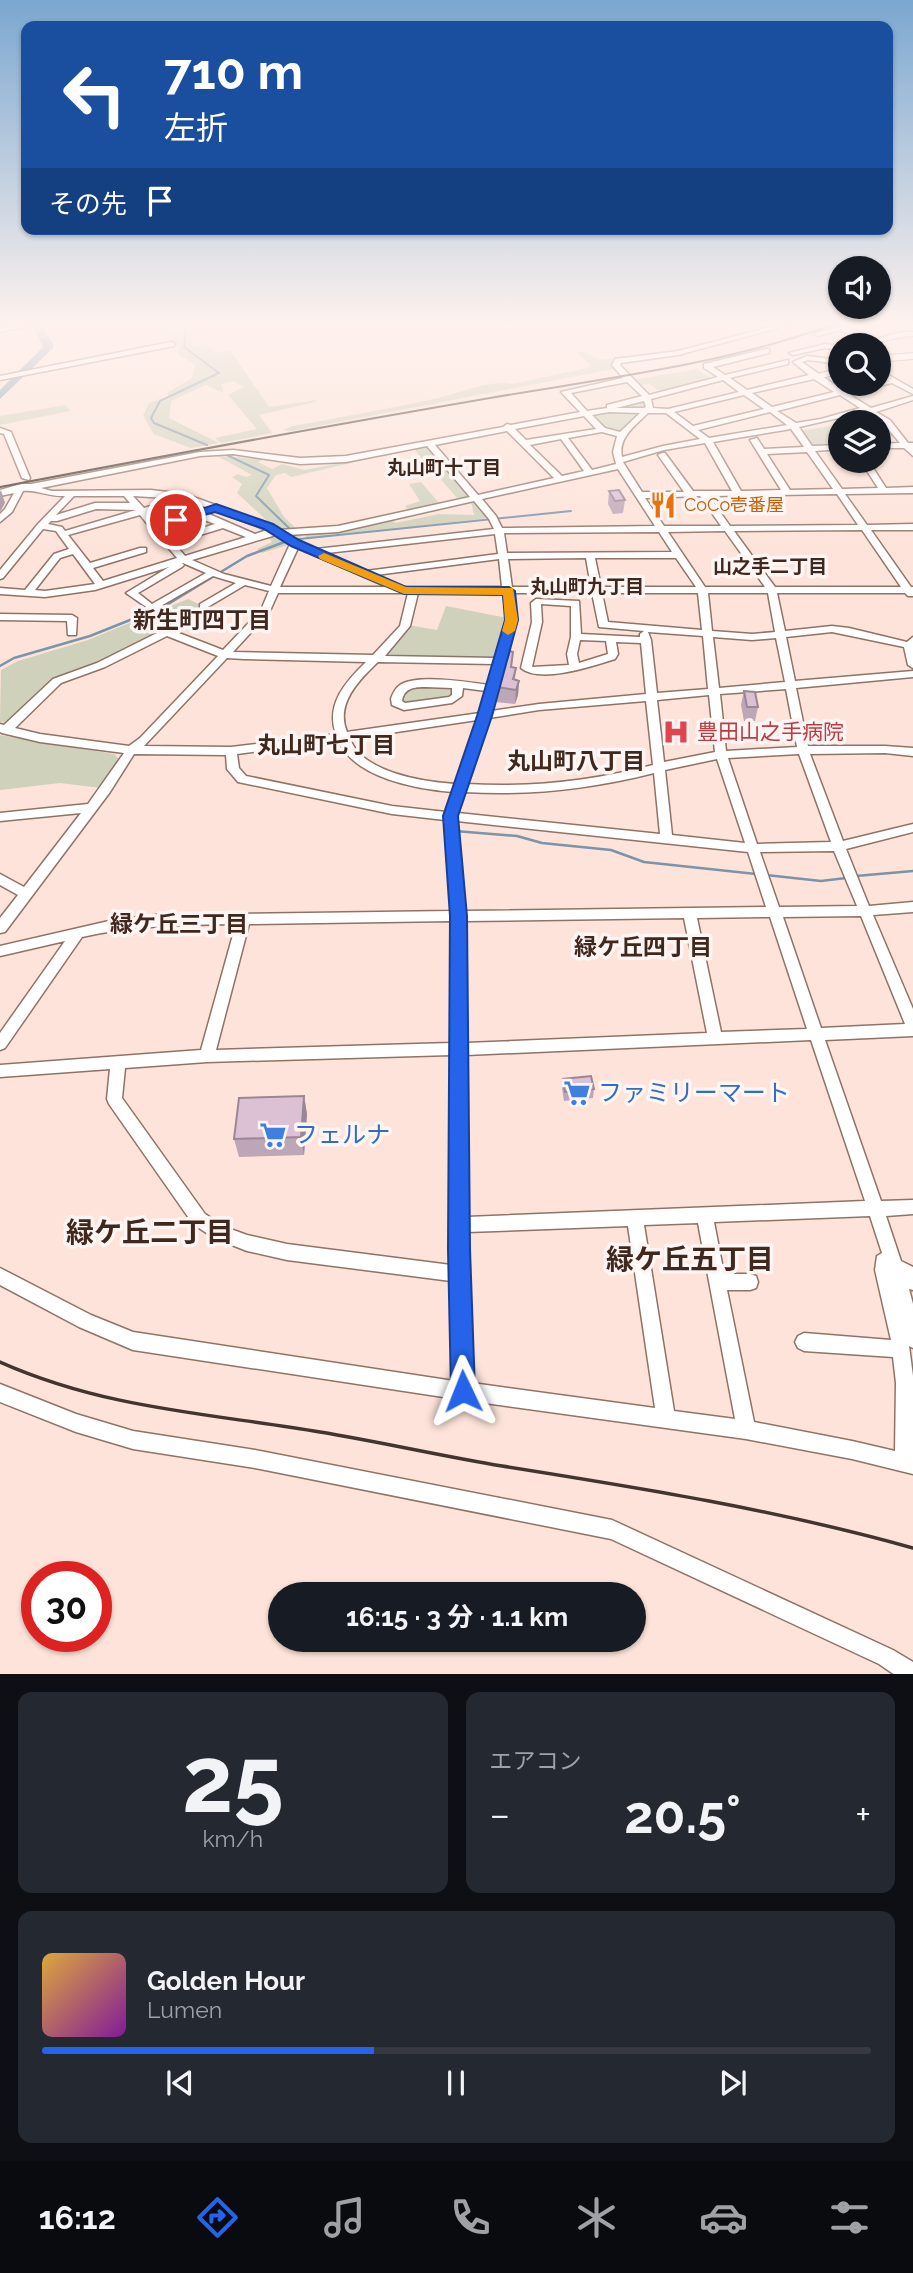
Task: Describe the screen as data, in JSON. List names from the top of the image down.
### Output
{
  "districts": [
    "丸山町十丁目",
    "山之手二丁目",
    "丸山町九丁目",
    "新生町四丁目",
    "丸山町七丁目",
    "丸山町八丁目",
    "緑ケ丘三丁目",
    "緑ケ丘四丁目",
    "緑ケ丘二丁目",
    "緑ケ丘五丁目"
  ],
  "places": {
    "restaurant": ["CoCo壱番屋"],
    "hospital": ["豊田山之手病院"],
    "supermarket": ["ファミリーマート", "フェルナ"]
  },
  "page": {
    "turn": ["710 m", "左折"],
    "then": "その先",
    "limit": "30",
    "trip": "16:15 · 3 分 · 1.1 km",
    "tile": [
      ["25", "km/h"],
      "エアコン"
    ],
    "heat": ["−", "20.5°", "+"],
    "song": ["Golden Hour", "Lumen"],
    "tabs": "16:12"
  }
}
